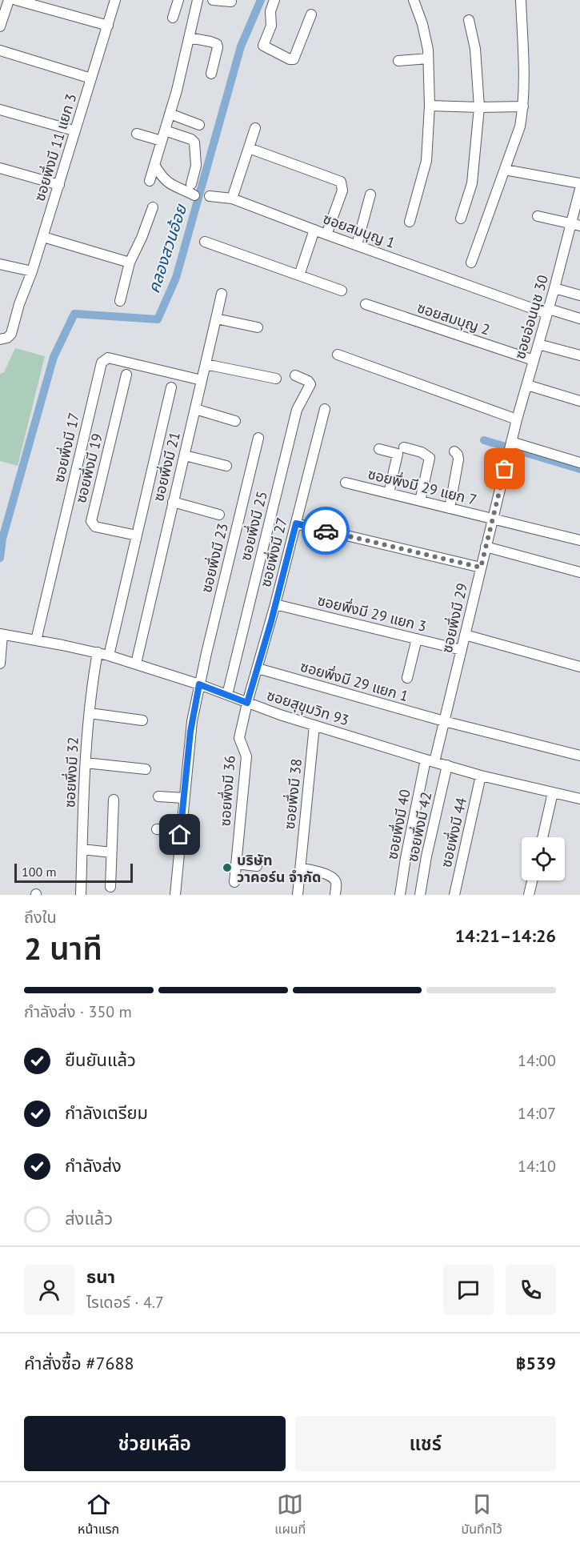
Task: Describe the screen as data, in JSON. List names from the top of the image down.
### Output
{
  "streets": {
    "street": [
      "ซอยพึ่งมี 11 แยก 3",
      "ซอยสมบุญ 1",
      "ซอยอ่อนนุช 30",
      "ซอยสมบุญ 2",
      "ซอยพึ่งมี 17",
      "ซอยพึ่งมี 21",
      "ซอยพึ่งมี 19",
      "ซอยพึ่งมี 29 แยก 7",
      "ซอยพึ่งมี 25",
      "ซอยพึ่งมี 27",
      "ซอยพึ่งมี 23",
      "ซอยพึ่งมี 29 แยก 3",
      "ซอยพึ่งมี 29",
      "ซอยพึ่งมี 29 แยก 1",
      "ซอยสุขุมวิท 93",
      "ซอยพึ่งมี 32",
      "ซอยพึ่งมี 36",
      "ซอยพึ่งมี 38",
      "ซอยพึ่งมี 40",
      "ซอยพึ่งมี 42",
      "ซอยพึ่งมี 44"
    ]
  },
  "crossings": [
    ["ซอยสมบุญ 1", "ซอยอ่อนนุช 30"],
    ["ซอยอ่อนนุช 30", "ซอยสมบุญ 2"],
    ["ซอยอ่อนนุช 30", "ซอยพึ่งมี 29"],
    ["ซอยพึ่งมี 17", "ซอยพึ่งมี 21"],
    ["ซอยพึ่งมี 17", "ซอยสุขุมวิท 93"],
    ["ซอยพึ่งมี 21", "ซอยสุขุมวิท 93"],
    ["ซอยพึ่งมี 29 แยก 7", "ซอยพึ่งมี 29"],
    ["ซอยพึ่งมี 25", "ซอยสุขุมวิท 93"],
    ["ซอยพึ่งมี 27", "ซอยพึ่งมี 29 แยก 3"],
    ["ซอยพึ่งมี 27", "ซอยพึ่งมี 29 แยก 1"],
    ["ซอยพึ่งมี 27", "ซอยสุขุมวิท 93"],
    ["ซอยพึ่งมี 27", "ซอยพึ่งมี 36"],
    ["ซอยพึ่งมี 23", "ซอยสุขุมวิท 93"],
    ["ซอยพึ่งมี 29 แยก 3", "ซอยพึ่งมี 29"],
    ["ซอยพึ่งมี 29", "ซอยพึ่งมี 29 แยก 1"],
    ["ซอยพึ่งมี 29", "ซอยสุขุมวิท 93"],
    ["ซอยพึ่งมี 29", "ซอยพึ่งมี 40"],
    ["ซอยสุขุมวิท 93", "ซอยพึ่งมี 32"],
    ["ซอยสุขุมวิท 93", "ซอยพึ่งมี 36"],
    ["ซอยสุขุมวิท 93", "ซอยพึ่งมี 38"],
    ["ซอยสุขุมวิท 93", "ซอยพึ่งมี 40"],
    ["ซอยสุขุมวิท 93", "ซอยพึ่งมี 42"],
    ["ซอยสุขุมวิท 93", "ซอยพึ่งมี 44"]
  ],
  "water": ["คลองสวนอ้อย"],
  "places": ["บริษัท วาคอร์น จำกัด"],
  "scale_bar": "100 m",
  "page": {
    "scale": "100 m",
    "heading": ["2 นาที", "ถึงใน", "14:21–14:26"],
    "panel": [
      "ธนา",
      "ไรเดอร์ · 4.7",
      "คำสั่งซื้อ #7688",
      "฿539"
    ],
    "bar": "กำลังส่ง · 350 m",
    "list": [
      ["ยืนยันแล้ว", "14:00"],
      ["กำลังเตรียม", "14:07"],
      ["กำลังส่ง", "14:10"],
      "ส่งแล้ว"
    ],
    "buttons": ["ช่วยเหลือ", "แชร์"],
    "tabs": ["หน้าแรก", "แผนที่", "บันทึกไว้"]
  }
}
